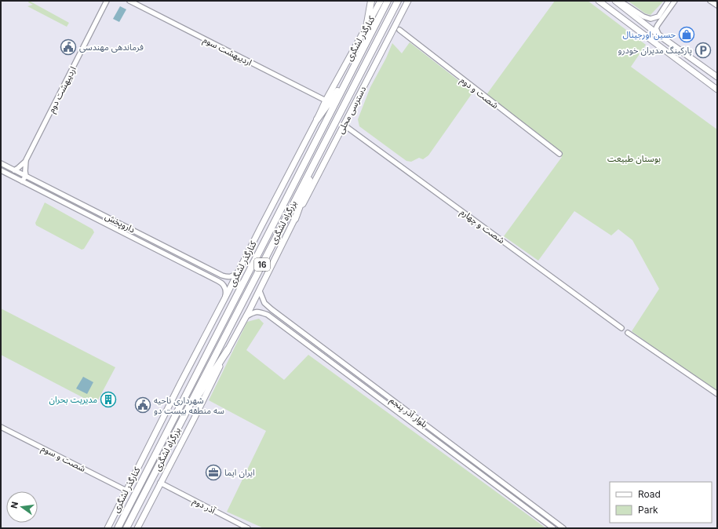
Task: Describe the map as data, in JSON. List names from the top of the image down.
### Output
{
  "streets": {
    "highway": ["بزرگراه لشگری", "16"],
    "main road": ["کنارگذر لشگری", "دسترسی محلی"],
    "street": [
      "اردیبهشت سوم",
      "اردیبهشت دوم",
      "شصت و دوم",
      "داروپخش",
      "شصت و چهارم",
      "بلوار آذر پنجم",
      "شصت و سوم",
      "آذر دوم"
    ]
  },
  "crossings": [
    ["کنارگذر لشگری", "اردیبهشت سوم"],
    ["کنارگذر لشگری", "شصت و سوم"],
    ["اردیبهشت دوم", "داروپخش"],
    ["دسترسی محلی", "شصت و چهارم"]
  ],
  "parks": ["بوستان طبیعت"],
  "places": {
    "shop": ["حسین اورجینال"],
    "public building": ["فرماندهی مهندسی", "شهرداری ناحیه سه منطقه بیست دو"],
    "parking": ["پارکینگ مدیران خودرو"],
    "building": ["مدیریت بحران"],
    "office": ["ایران ایما"]
  },
  "legend": ["Road", "Park"],
  "north": "left"
}
